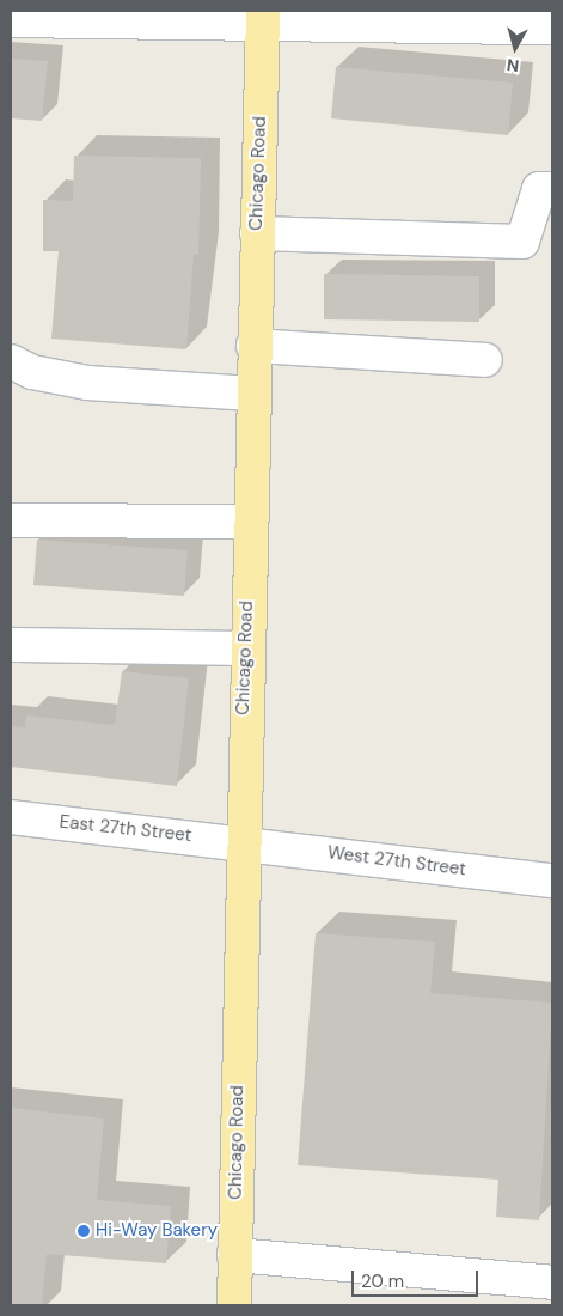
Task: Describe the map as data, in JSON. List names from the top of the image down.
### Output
{
  "streets": {
    "main road": ["Chicago Road"],
    "street": ["East 27th Street", "West 27th Street"]
  },
  "crossings": [
    ["Chicago Road", "East 27th Street"],
    ["Chicago Road", "West 27th Street"],
    ["East 27th Street", "West 27th Street"]
  ],
  "places": ["Hi-Way Bakery"],
  "scale_bar": "20 m",
  "north": "bottom"
}
